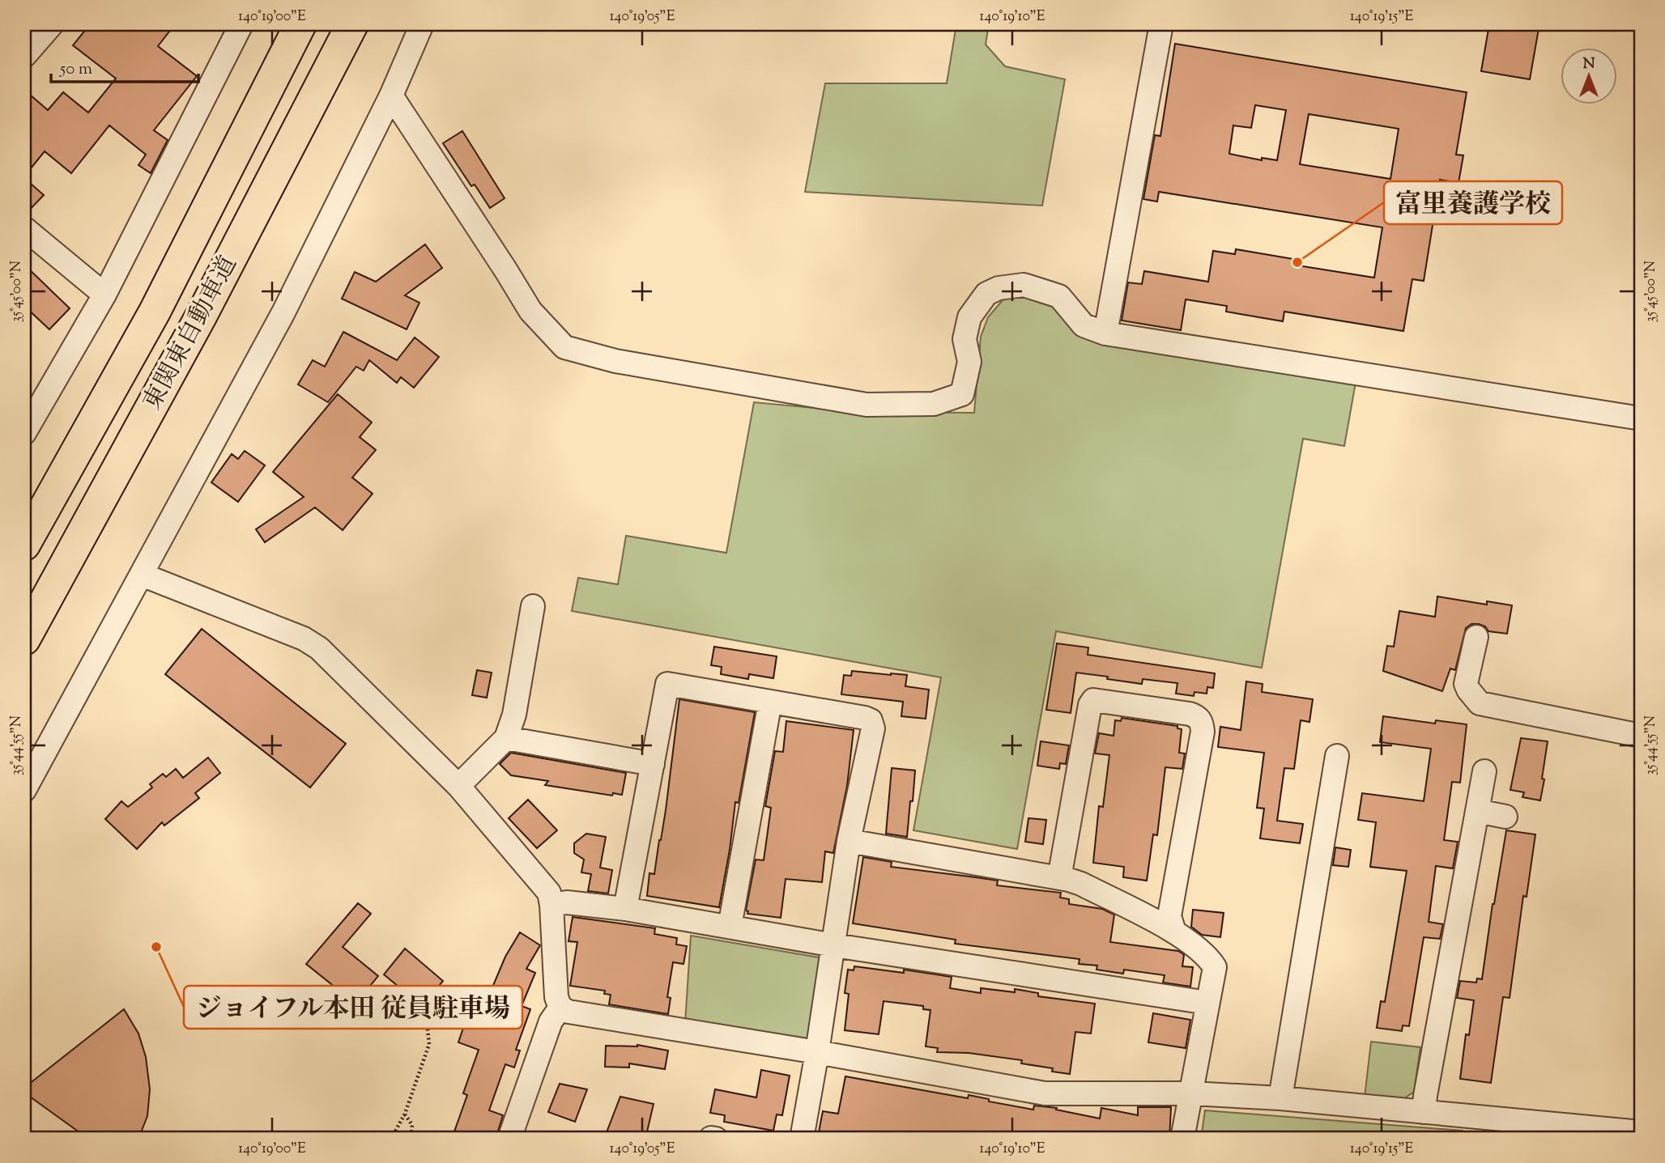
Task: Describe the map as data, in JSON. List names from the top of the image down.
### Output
{
  "streets": {
    "highway": ["東関東自動車道"]
  },
  "places": ["富里養護学校", "ジョイフル本田 従員駐車場"],
  "scale_bar": "50 m",
  "north": "top",
  "coordinates": [
    "140°19'00\"E",
    "140°19'05\"E",
    "140°19'10\"E",
    "140°19'15\"E",
    "35°45'00\"N",
    "35°44'55\"N"
  ]
}
